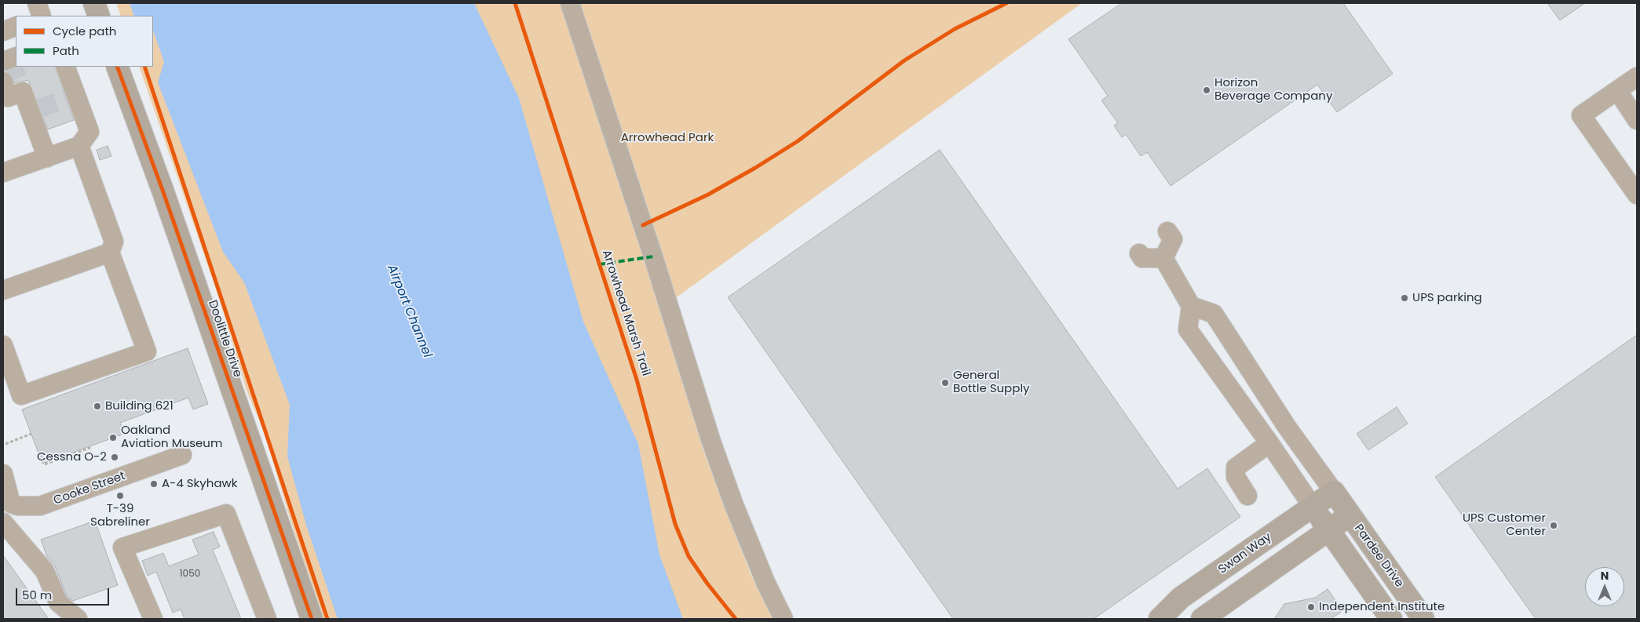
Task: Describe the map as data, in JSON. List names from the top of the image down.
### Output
{
  "streets": {
    "main road": ["Doolittle Drive", "Swan Way", "Pardee Drive"],
    "lane": ["Cooke Street"],
    "cycle path": ["Arrowhead Marsh Trail"]
  },
  "crossings": [
    ["Swan Way", "Pardee Drive"]
  ],
  "water": ["Airport Channel"],
  "parks": ["Arrowhead Park"],
  "places": [
    "Horizon Beverage Company",
    "UPS parking",
    "General Bottle Supply",
    "Building 621",
    "Oakland Aviation Museum",
    "Cessna O-2",
    "A-4 Skyhawk",
    "T-39 Sabreliner",
    "UPS Customer Center",
    "Independent Institute"
  ],
  "house_numbers": ["1050"],
  "legend": ["Cycle path", "Path"],
  "scale_bar": "50 m",
  "north": "top"
}
